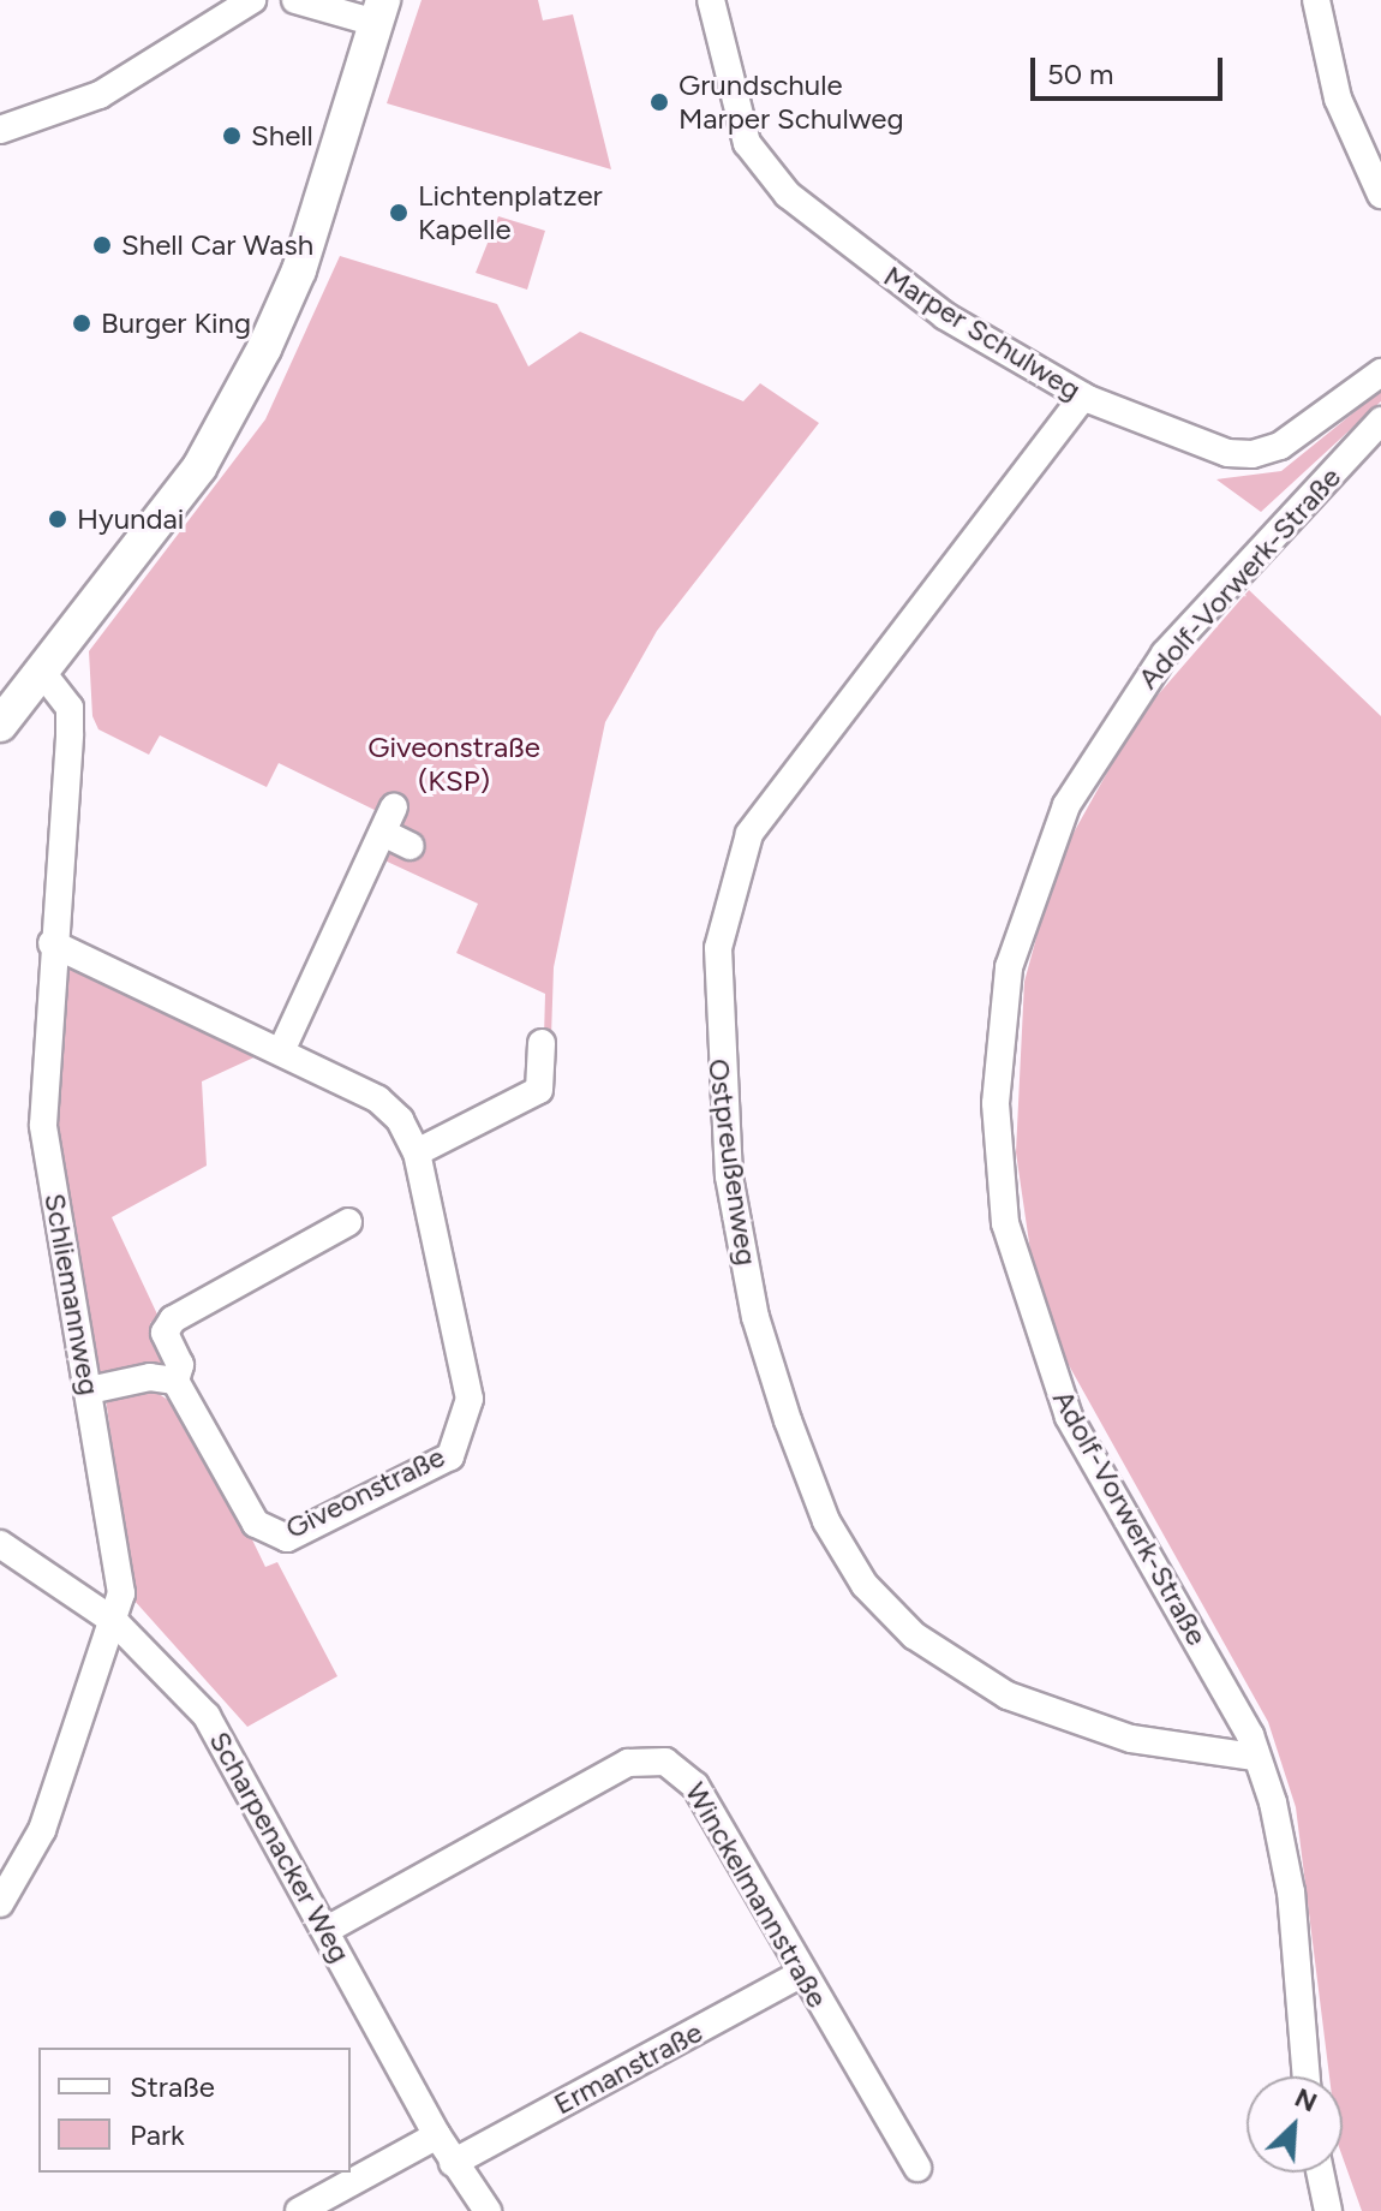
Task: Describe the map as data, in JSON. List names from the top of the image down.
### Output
{
  "streets": {
    "street": [
      "Marper Schulweg",
      "Adolf-Vorwerk-Straße",
      "Ostpreußenweg",
      "Schliemannweg",
      "Giveonstraße",
      "Scharpenacker Weg",
      "Winckelmannstraße",
      "Ermanstraße"
    ]
  },
  "crossings": [
    ["Marper Schulweg", "Ostpreußenweg"],
    ["Adolf-Vorwerk-Straße", "Ostpreußenweg"],
    ["Schliemannweg", "Giveonstraße"],
    ["Schliemannweg", "Scharpenacker Weg"],
    ["Scharpenacker Weg", "Winckelmannstraße"],
    ["Scharpenacker Weg", "Ermanstraße"],
    ["Winckelmannstraße", "Ermanstraße"]
  ],
  "parks": ["Giveonstraße (KSP)"],
  "places": [
    "Grundschule Marper Schulweg",
    "Shell",
    "Lichtenplatzer Kapelle",
    "Shell Car Wash",
    "Burger King",
    "Hyundai"
  ],
  "legend": ["Straße", "Park"],
  "scale_bar": "50 m",
  "north": "top right"
}
